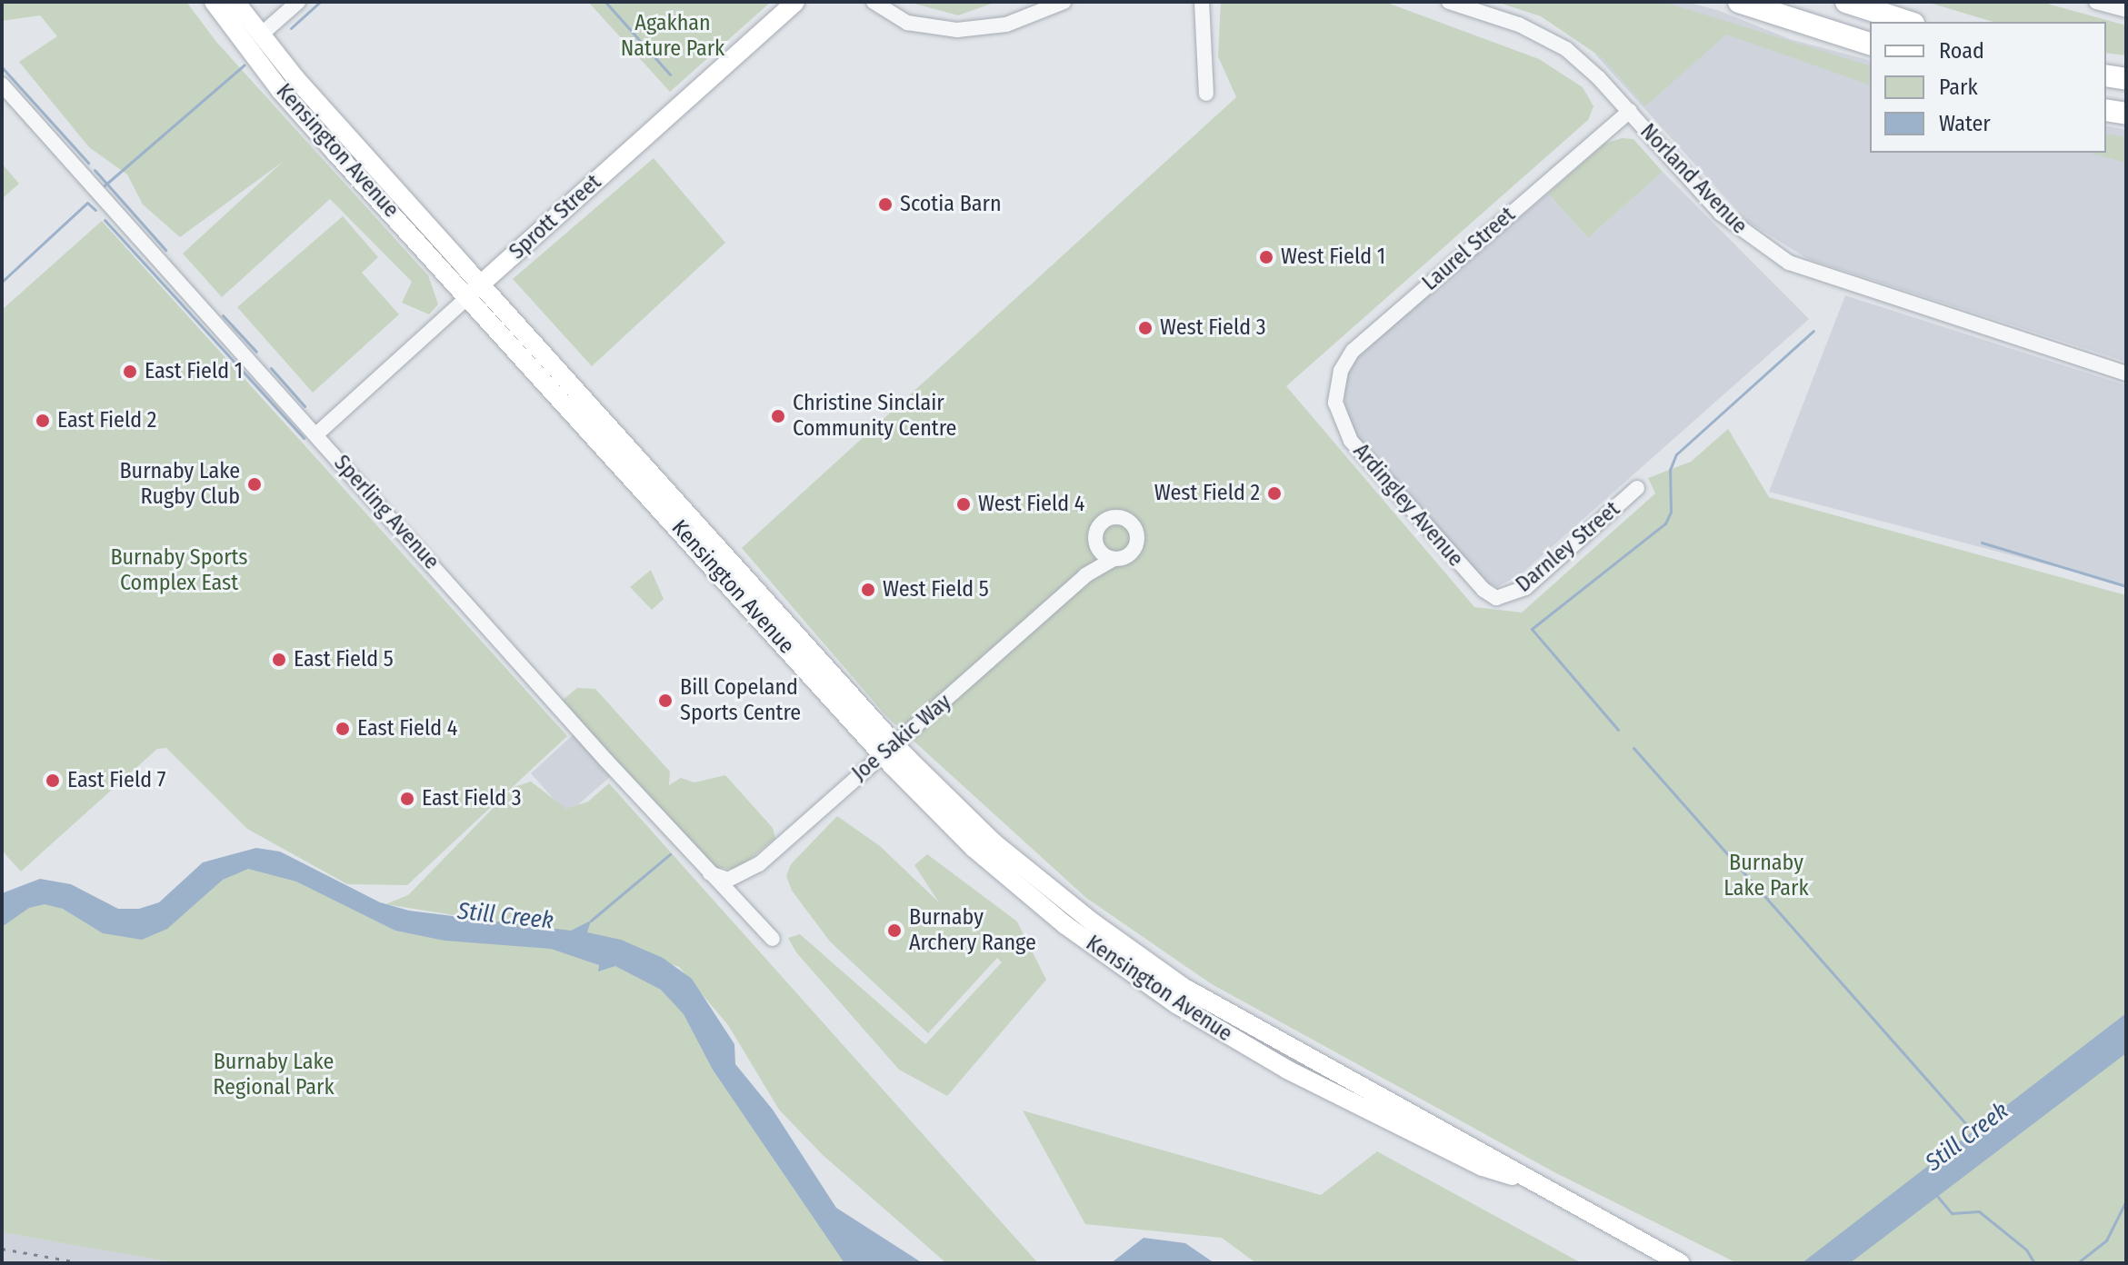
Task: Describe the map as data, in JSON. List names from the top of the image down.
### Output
{
  "streets": {
    "main road": ["Kensington Avenue", "Sprott Street"],
    "street": [
      "Norland Avenue",
      "Laurel Street",
      "Ardingley Avenue",
      "Sperling Avenue",
      "Darnley Street",
      "Joe Sakic Way"
    ]
  },
  "crossings": [
    ["Kensington Avenue", "Sprott Street"],
    ["Kensington Avenue", "Joe Sakic Way"],
    ["Norland Avenue", "Laurel Street"],
    ["Sprott Street", "Sperling Avenue"],
    ["Laurel Street", "Ardingley Avenue"],
    ["Ardingley Avenue", "Darnley Street"],
    ["Sperling Avenue", "Joe Sakic Way"]
  ],
  "water": ["Still Creek"],
  "parks": [
    "Agakhan Nature Park",
    "Burnaby Sports Complex East",
    "Burnaby Lake Park",
    "Burnaby Lake Regional Park"
  ],
  "places": [
    "Scotia Barn",
    "West Field 1",
    "West Field 3",
    "East Field 1",
    "Christine Sinclair Community Centre",
    "East Field 2",
    "Burnaby Lake Rugby Club",
    "West Field 2",
    "West Field 4",
    "West Field 5",
    "East Field 5",
    "Bill Copeland Sports Centre",
    "East Field 4",
    "East Field 7",
    "East Field 3",
    "Burnaby Archery Range"
  ],
  "legend": ["Road", "Park", "Water"]
}
